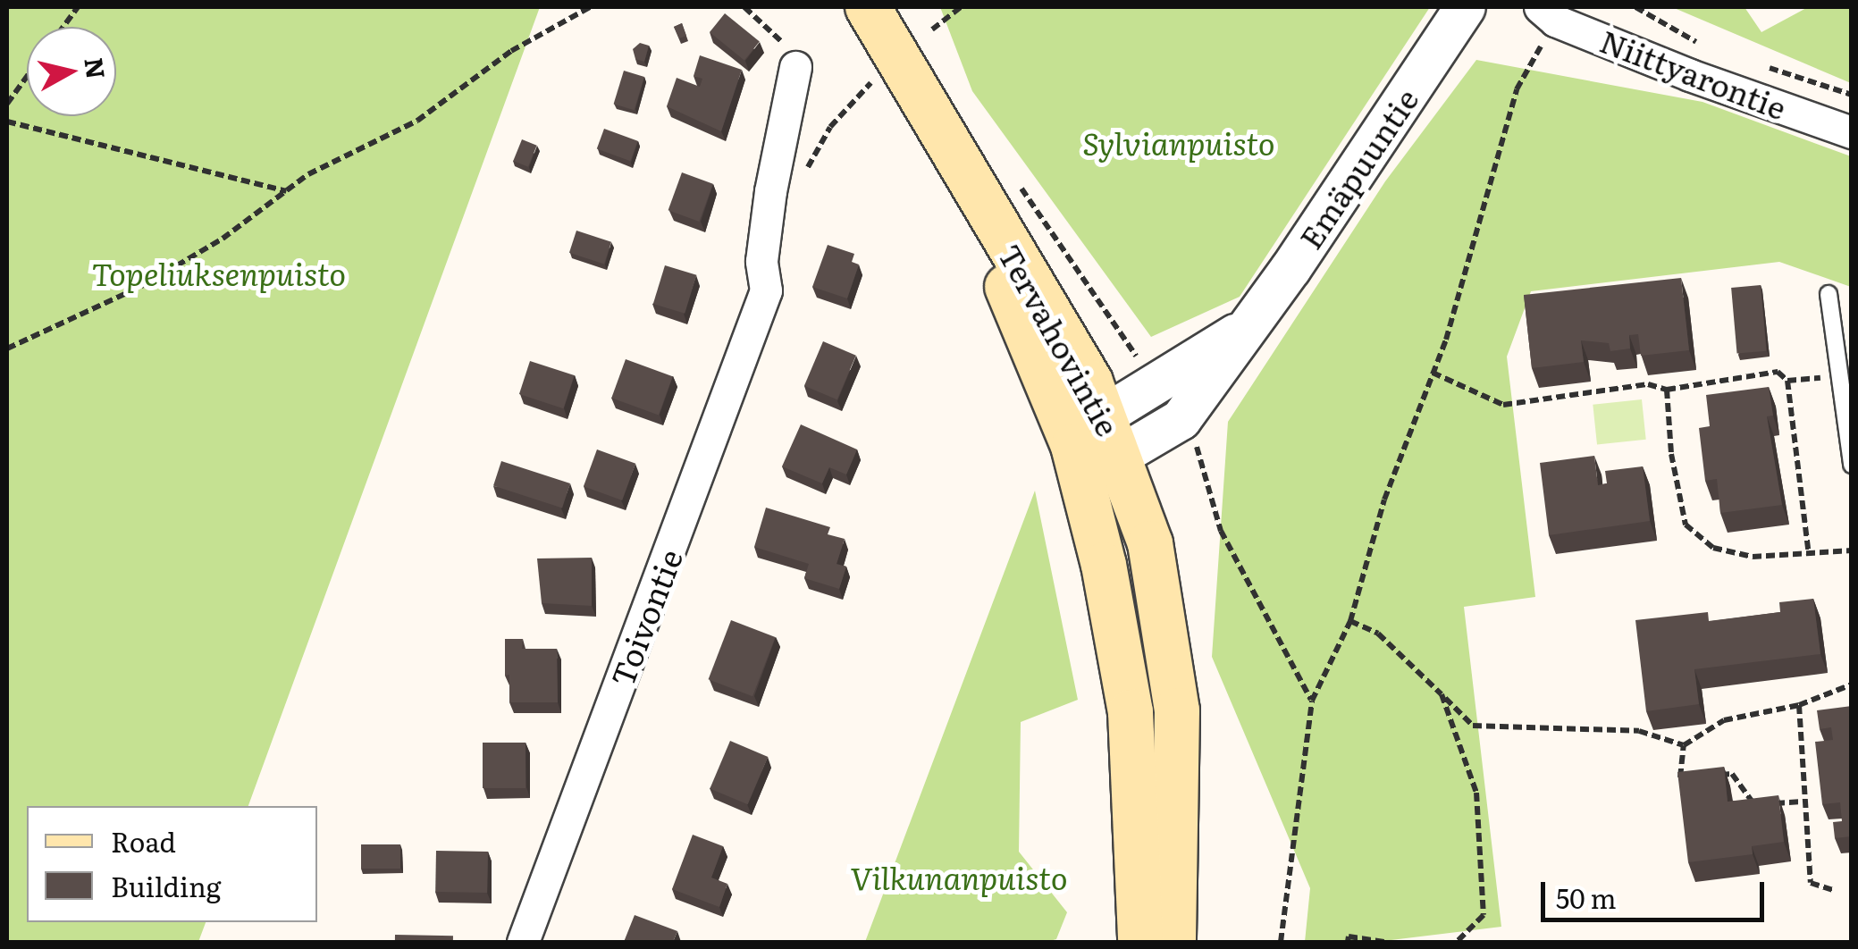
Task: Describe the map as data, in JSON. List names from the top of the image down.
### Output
{
  "streets": {
    "main road": ["Tervahovintie"],
    "street": ["Niittyarontie", "Emäpuuntie", "Toivontie"]
  },
  "crossings": [
    ["Emäpuuntie", "Tervahovintie"]
  ],
  "parks": ["Sylvianpuisto", "Topeliuksenpuisto", "Vilkunanpuisto"],
  "legend": ["Road", "Building"],
  "scale_bar": "50 m",
  "north": "right"
}
